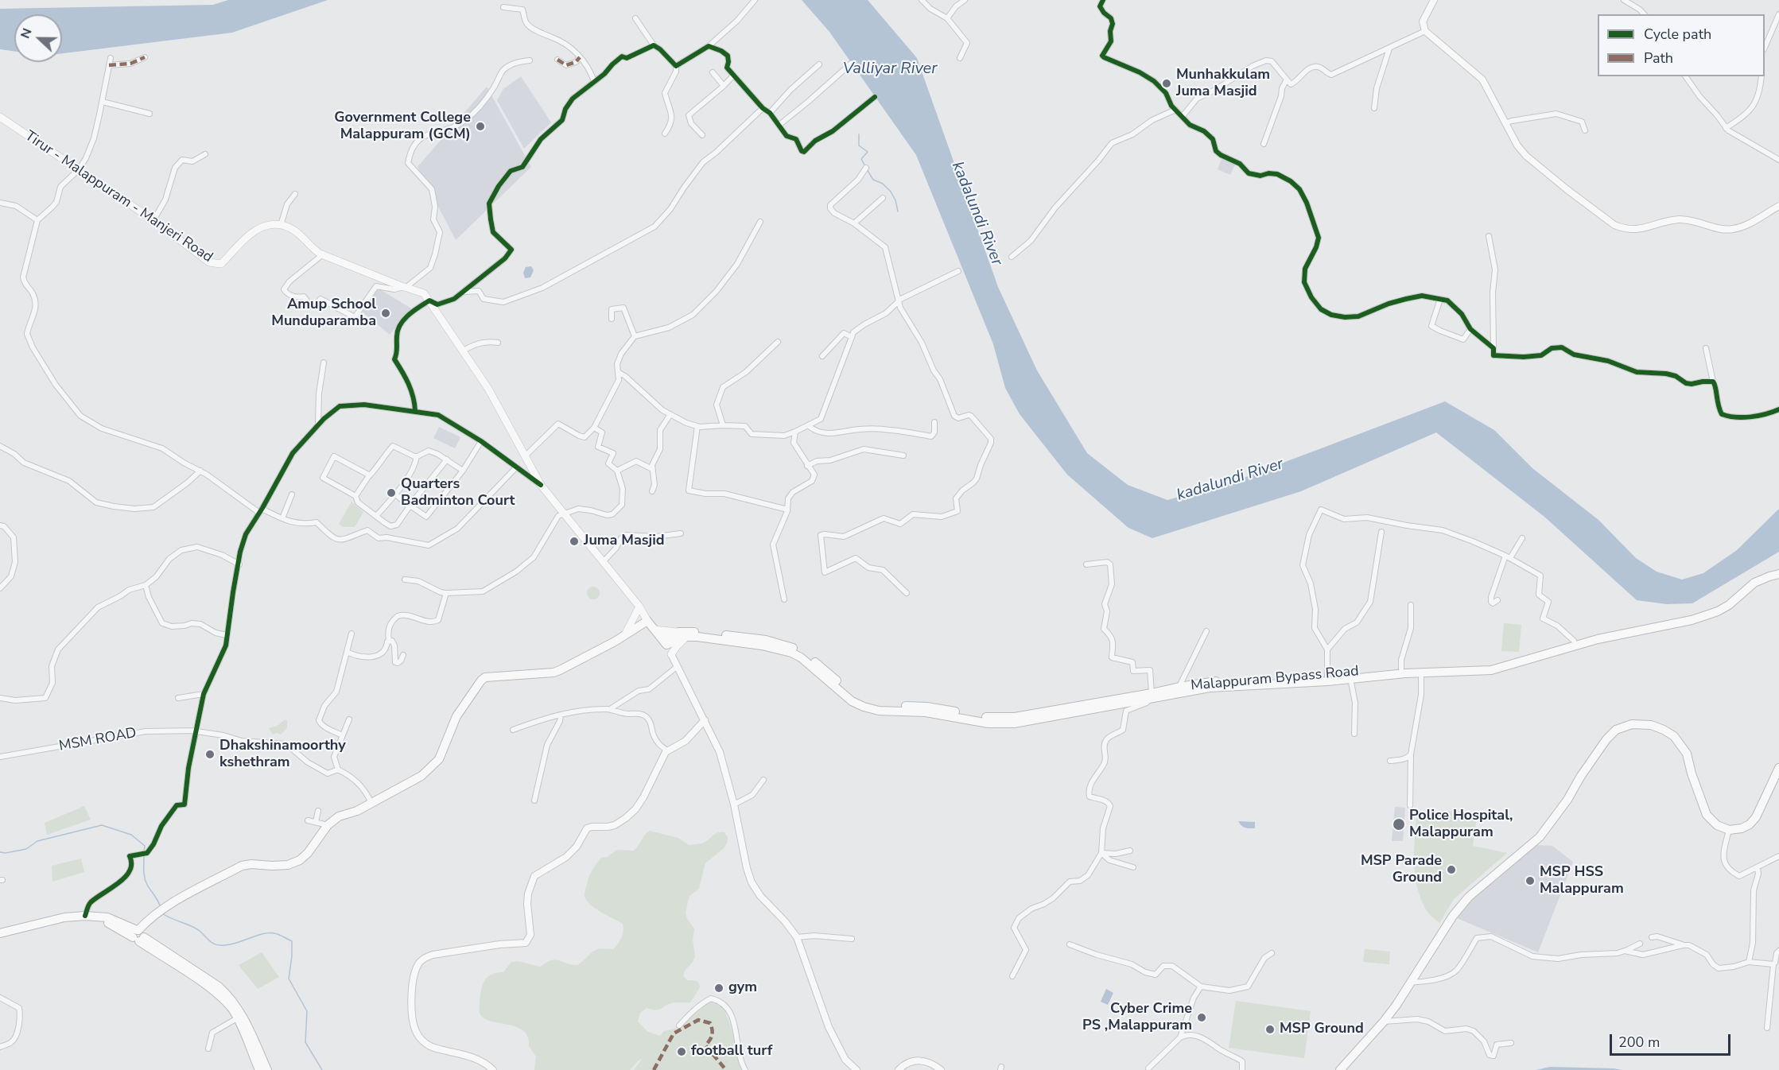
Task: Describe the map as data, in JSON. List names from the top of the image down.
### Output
{
  "streets": {
    "highway": ["Malappuram Bypass Road"],
    "main road": ["Tirur - Malappuram - Manjeri Road"],
    "street": ["MSM ROAD"]
  },
  "water": ["Valliyar River", "kadalundi River"],
  "places": [
    "Munhakkulam Juma Masjid",
    "Government College Malappuram (GCM)",
    "Amup School Munduparamba",
    "Quarters Badminton Court",
    "Juma Masjid",
    "Dhakshinamoorthy kshethram",
    "Police Hospital, Malappuram",
    "MSP Parade Ground",
    "MSP HSS Malappuram",
    "gym",
    "Cyber Crime PS ,Malappuram",
    "MSP Ground",
    "football turf"
  ],
  "legend": ["Cycle path", "Path"],
  "scale_bar": "200 m",
  "north": "left"
}
